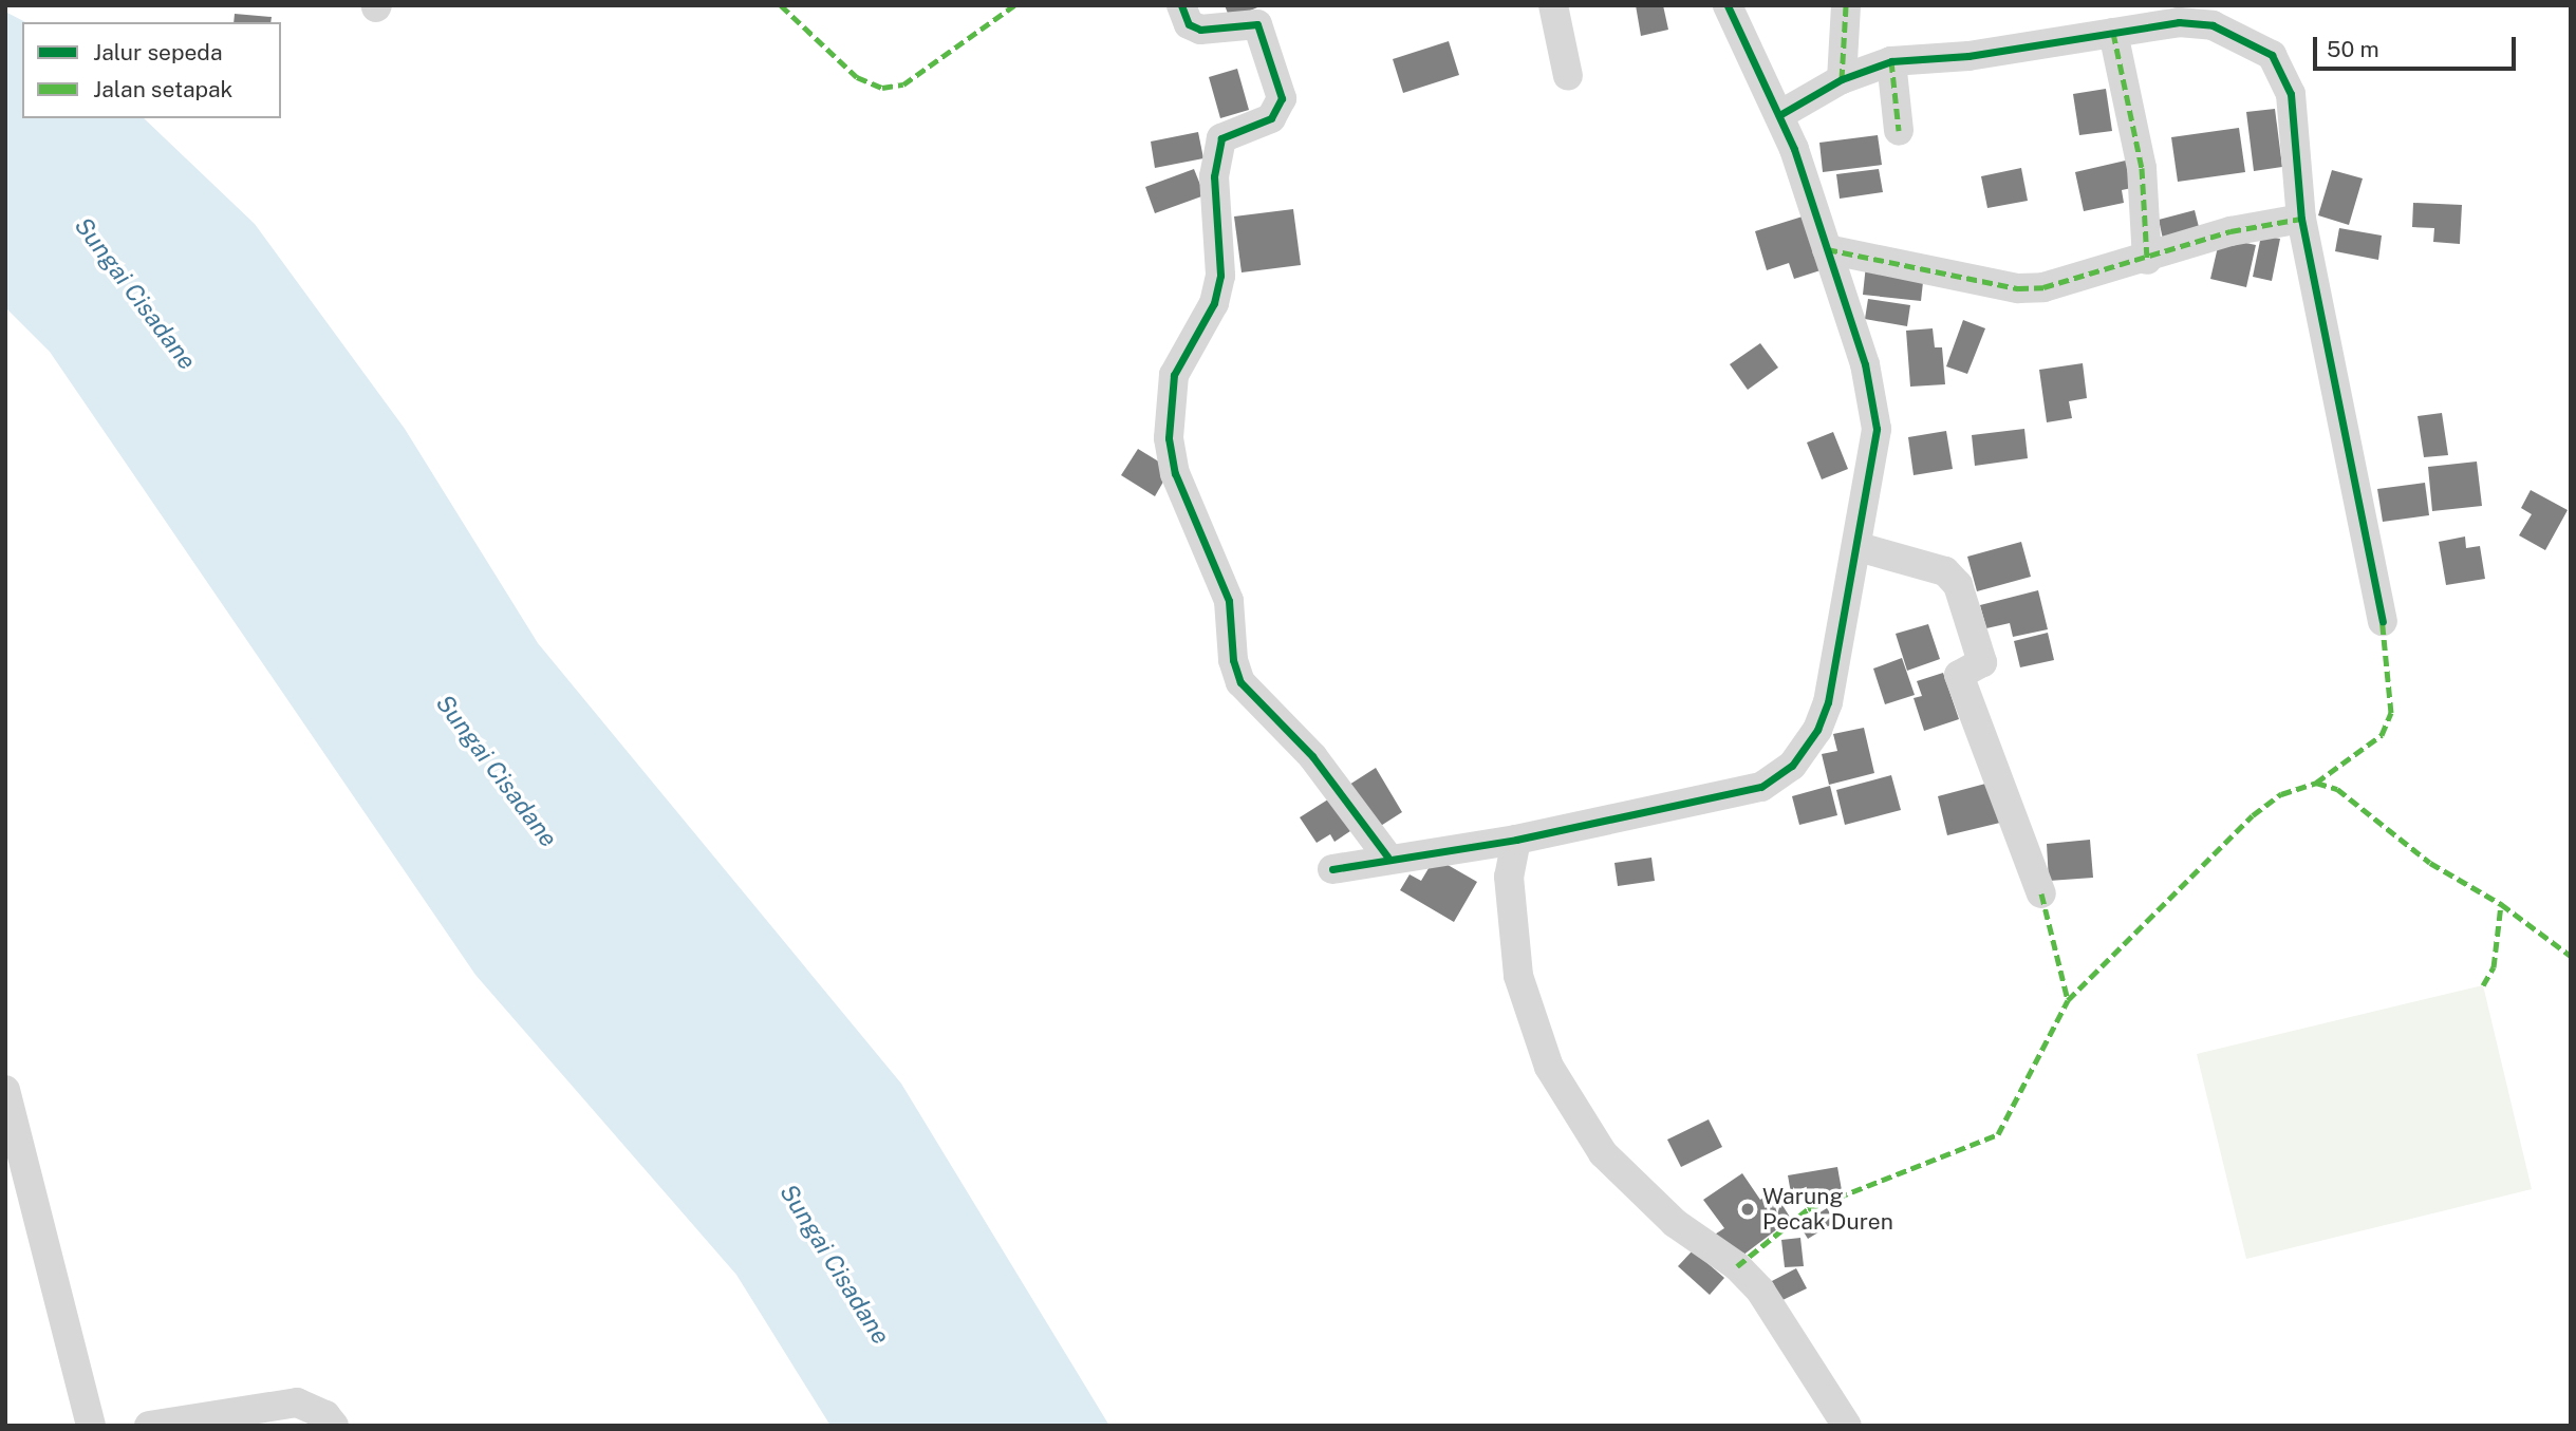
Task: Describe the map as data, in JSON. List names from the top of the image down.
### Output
{
  "water": ["Sungai Cisadane"],
  "places": ["Warung Pecak Duren"],
  "legend": ["Jalur sepeda", "Jalan setapak"],
  "scale_bar": "50 m"
}
